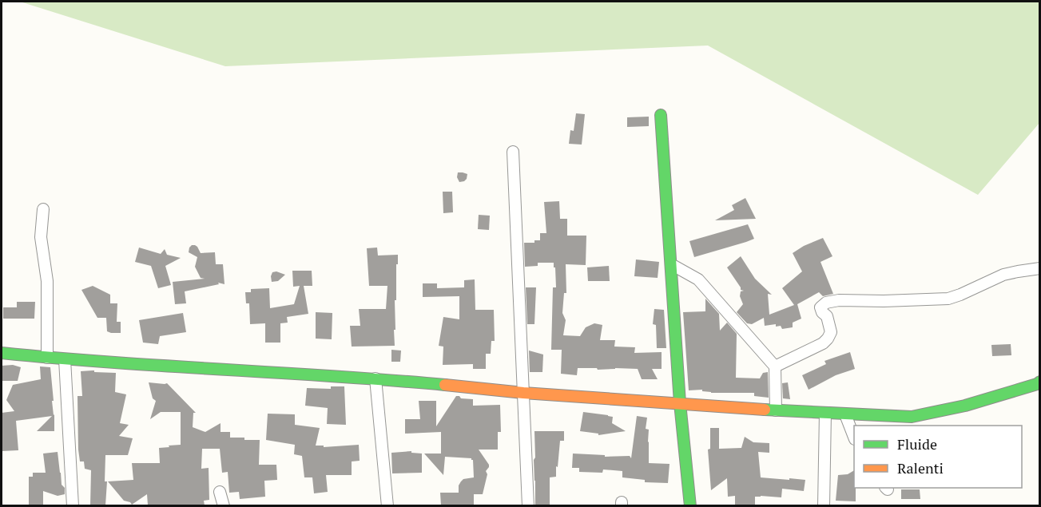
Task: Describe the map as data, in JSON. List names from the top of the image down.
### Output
{
  "legend": ["Fluide", "Ralenti"]
}
